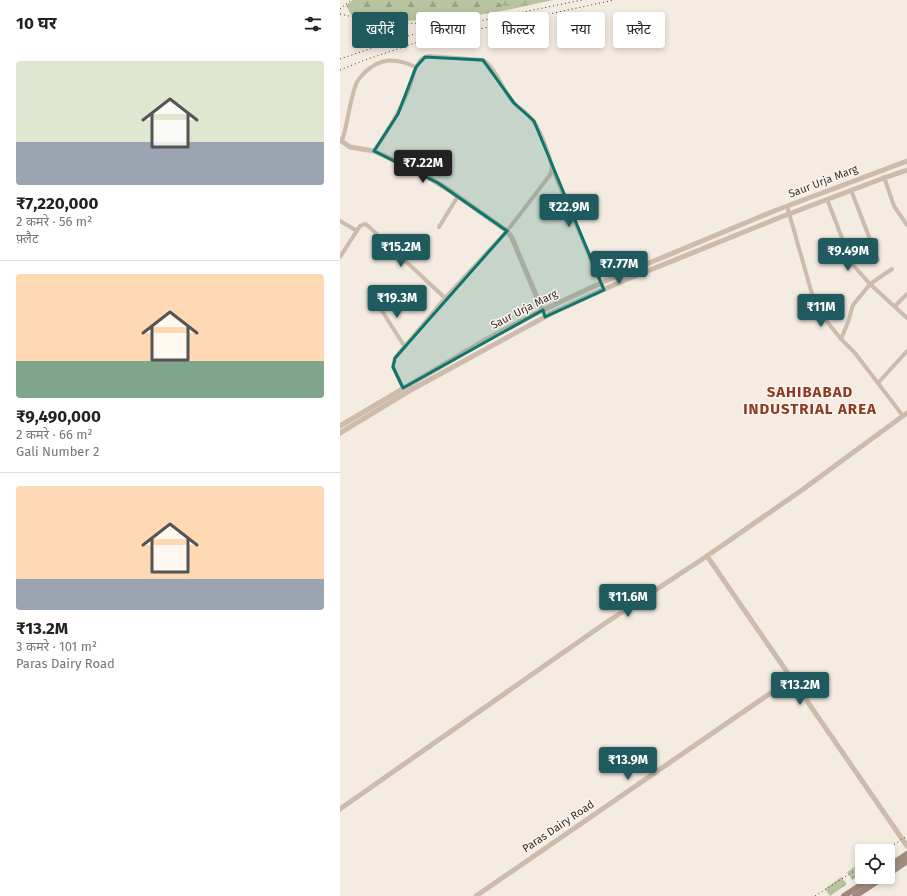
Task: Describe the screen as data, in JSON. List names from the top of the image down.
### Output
{
  "streets": {
    "street": ["Saur Urja Marg", "Paras Dairy Road"]
  },
  "districts": ["SAHIBABAD INDUSTRIAL AREA"],
  "page": {
    "heading": "10 घर",
    "chip": [
      "खरीदें",
      "किराया",
      "फ़िल्टर",
      "नया",
      "फ़्लैट"
    ],
    "list": [
      {
        "name": "₹7,220,000",
        "note": "2 कमरे · 56 m² · फ़्लैट"
      },
      {
        "name": "₹9,490,000",
        "note": "2 कमरे · 66 m² · Gali Number 2"
      },
      {
        "name": "₹13.2M",
        "note": "3 कमरे · 101 m² · Paras Dairy Road"
      }
    ],
    "price": [
      "₹7.22M",
      "₹22.9M",
      "₹15.2M",
      "₹9.49M",
      "₹7.77M",
      "₹19.3M",
      "₹11M",
      "₹11.6M",
      "₹13.2M",
      "₹13.9M"
    ]
  }
}
